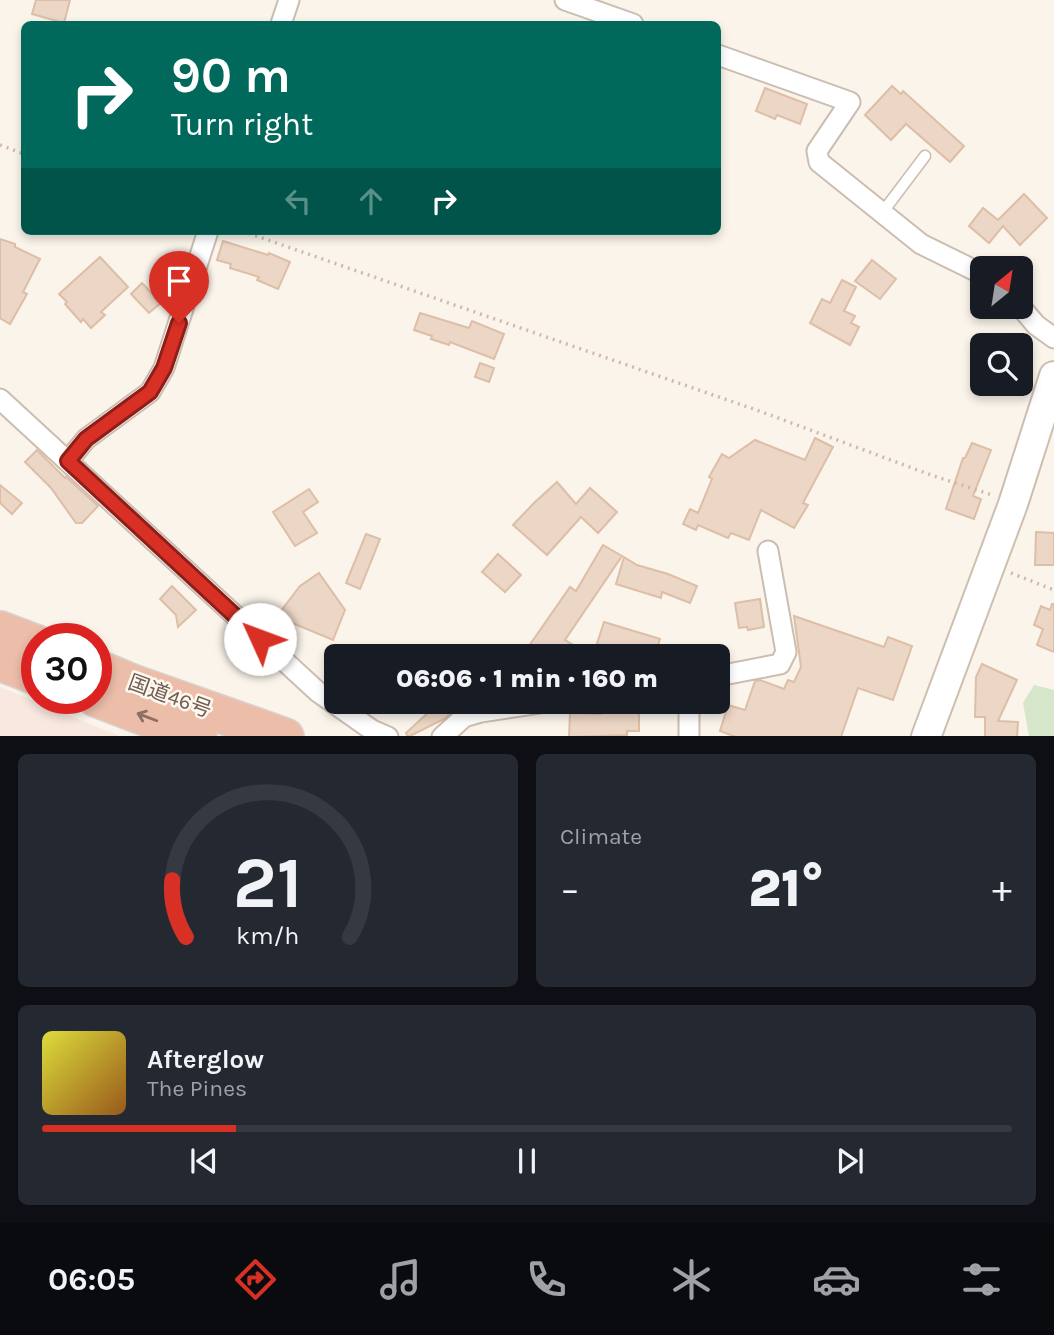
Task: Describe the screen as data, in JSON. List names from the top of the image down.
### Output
{
  "streets": {
    "highway": ["国道46号"]
  },
  "north": "top right",
  "page": {
    "turn": ["90 m", "Turn right"],
    "limit": "30",
    "trip": "06:06 · 1 min · 160 m",
    "tile": "Climate",
    "heat": ["−", "21°", "+"],
    "song": ["Afterglow", "The Pines"],
    "tabs": "06:05",
    "gauge": ["21", "km/h"]
  }
}
